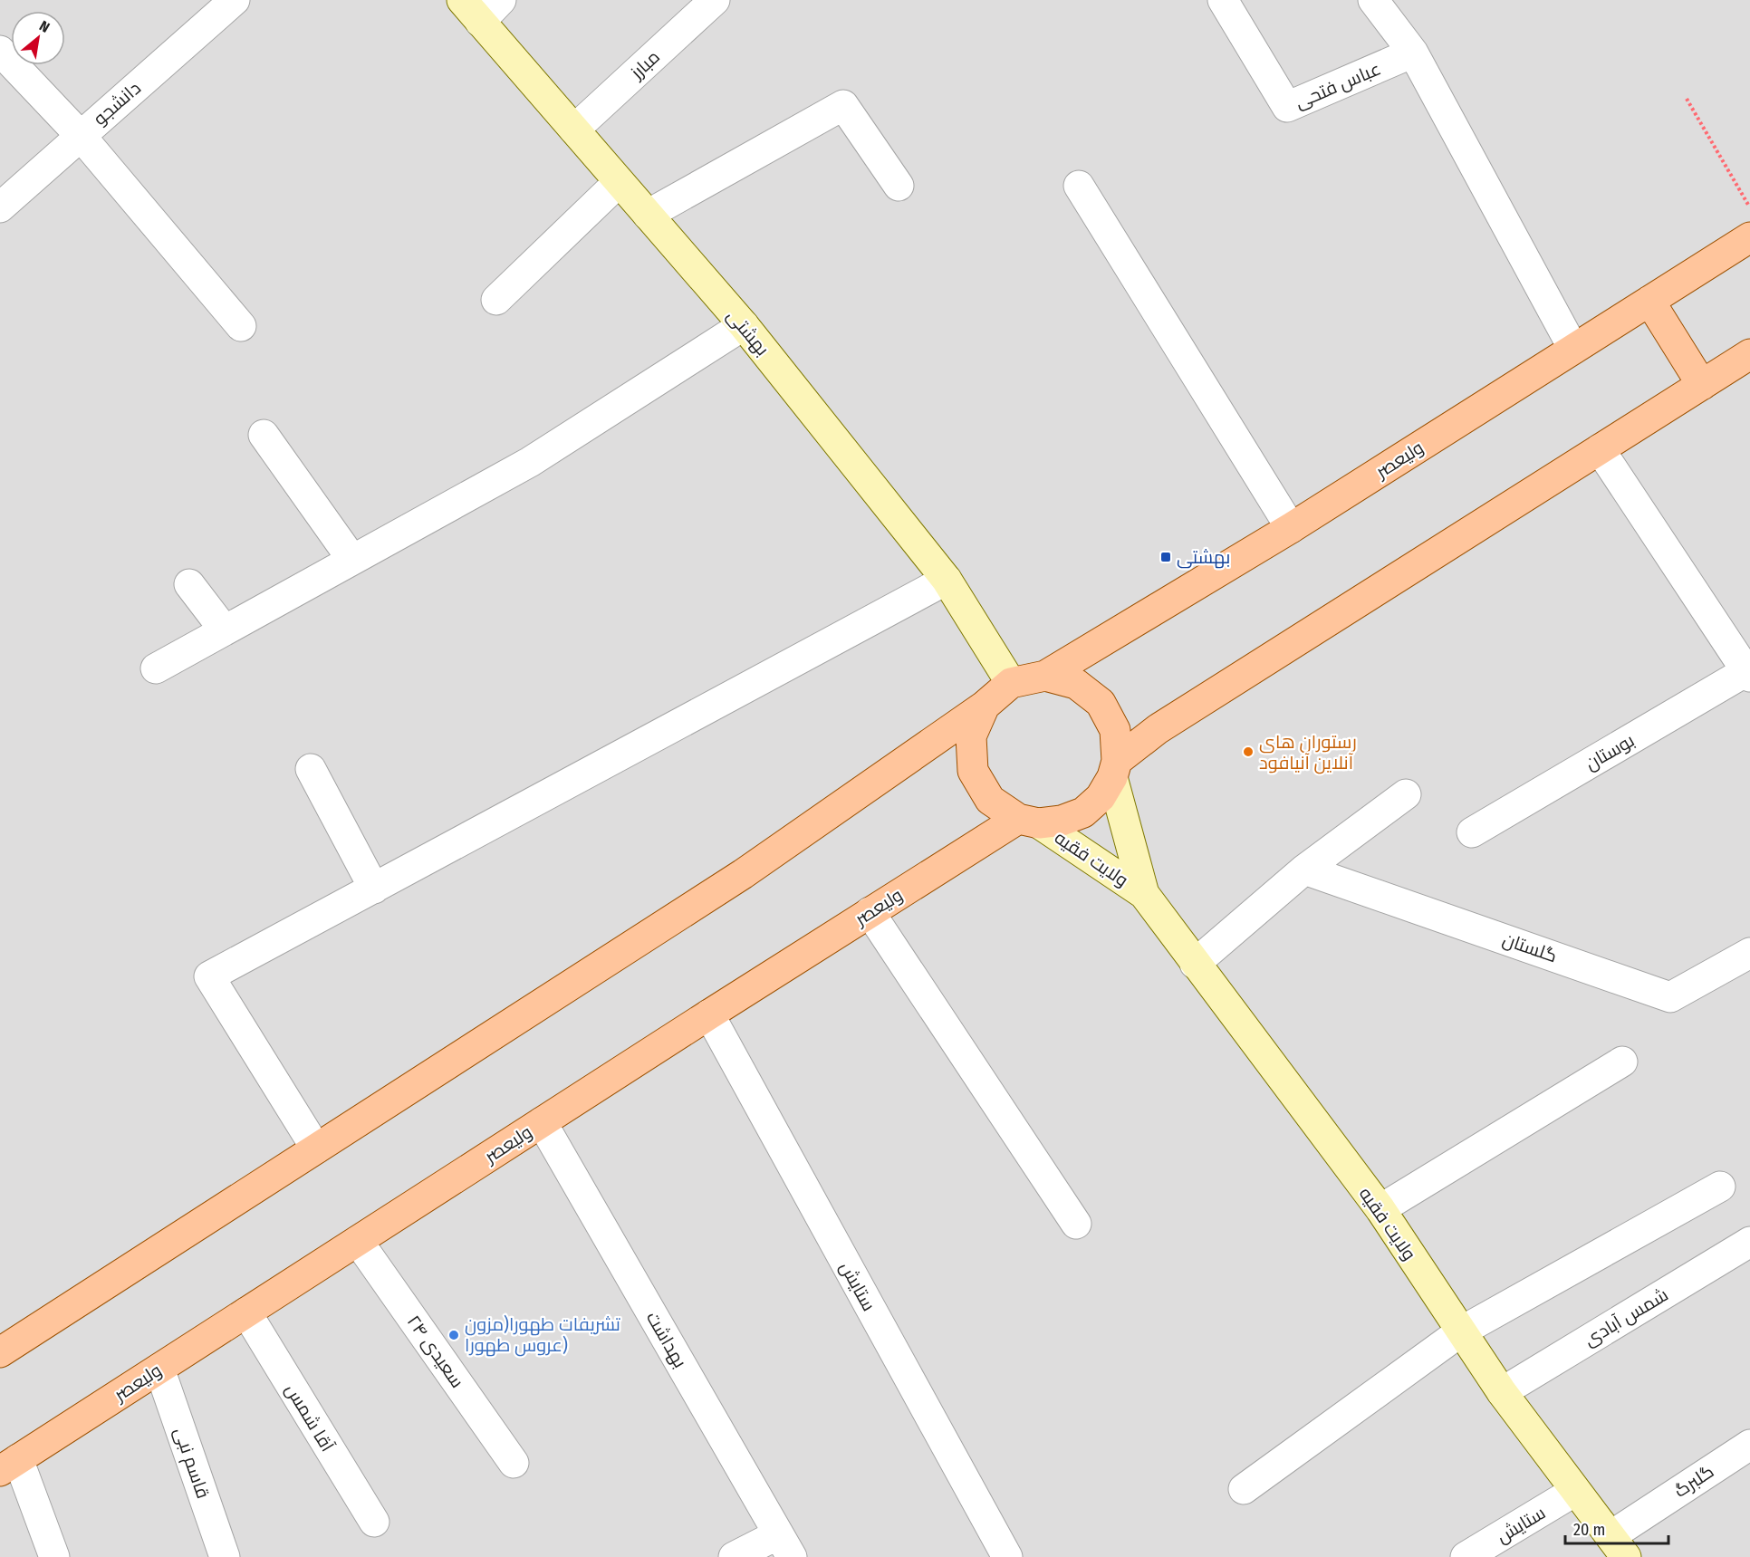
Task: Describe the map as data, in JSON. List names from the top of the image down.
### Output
{
  "streets": {
    "main road": ["ولیعصر"],
    "street": [
      "مبارز",
      "عباس فتحی",
      "دانشجو",
      "بهشتی",
      "بوستان",
      "ولایت فقیه",
      "گلستان",
      "ستایش",
      "شمس آبادی",
      "بهداشت",
      "۲۴ سعیدی",
      "آقا شمس",
      "قاسم نبی",
      "گلبرگ"
    ]
  },
  "crossings": [
    ["مبارز", "بهشتی"],
    ["بهشتی", "ولیعصر"],
    ["بهشتی", "ولایت فقیه"],
    ["ولیعصر", "ولایت فقیه"],
    ["ولیعصر", "ستایش"],
    ["ولیعصر", "بهداشت"],
    ["ولیعصر", "۲۴ سعیدی"],
    ["ولیعصر", "آقا شمس"],
    ["ولیعصر", "قاسم نبی"],
    ["ولایت فقیه", "ستایش"],
    ["ولایت فقیه", "شمس آبادی"],
    ["ولایت فقیه", "گلبرگ"]
  ],
  "places": {
    "transit": ["بهشتی"],
    "other": ["رستوران های آنلاین آنیافود", "تشریفات طهورا(مزون عروس طهورا)"]
  },
  "scale_bar": "20 m",
  "north": "top right"
}
